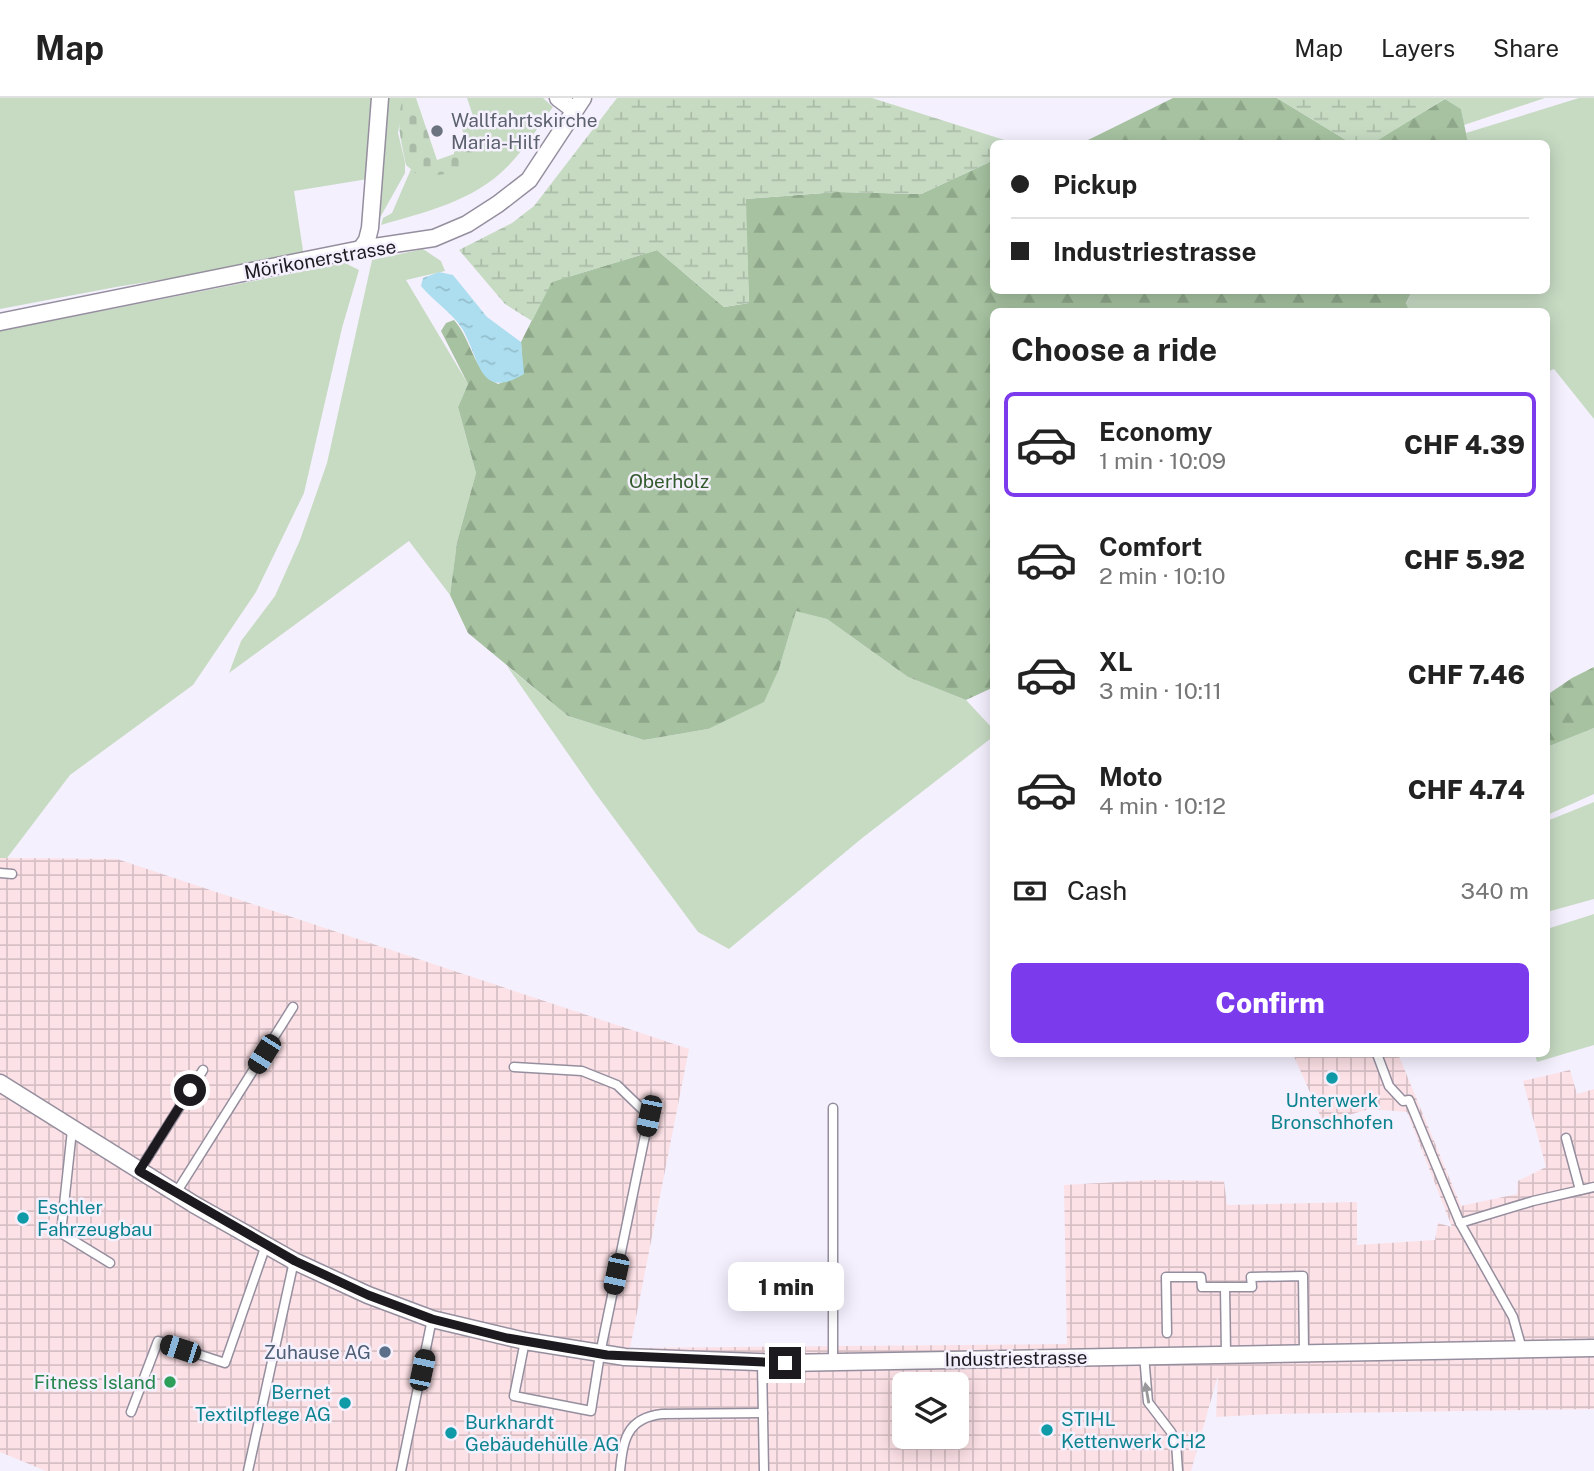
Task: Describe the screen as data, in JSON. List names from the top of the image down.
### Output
{
  "streets": {
    "street": ["Mörikonerstrasse", "Industriestrasse"]
  },
  "parks": ["Oberholz"],
  "places": [
    "Wallfahrtskirche Maria-Hilf",
    "Unterwerk Bronschhofen",
    "Eschler Fahrzeugbau",
    "Zuhause AG",
    "Fitness Island",
    "Bernet Textilpflege AG",
    "STIHL Kettenwerk CH2",
    "Burkhardt Gebäudehülle AG"
  ],
  "page": {
    "header": "Map",
    "nav": ["Map", "Layers", "Share"],
    "banner": ["Pickup", "Industriestrasse"],
    "heading": "Choose a ride",
    "list": [
      {
        "name": "Economy",
        "note": "1 min · 10:09",
        "value": "CHF 4.39"
      },
      {
        "name": "Comfort",
        "note": "2 min · 10:10",
        "value": "CHF 5.92"
      },
      {
        "name": "XL",
        "note": "3 min · 10:11",
        "value": "CHF 7.46"
      },
      {
        "name": "Moto",
        "note": "4 min · 10:12",
        "value": "CHF 4.74"
      }
    ],
    "pay": ["Cash", "340 m"],
    "buttons": "Confirm",
    "bubble": "1 min"
  }
}
